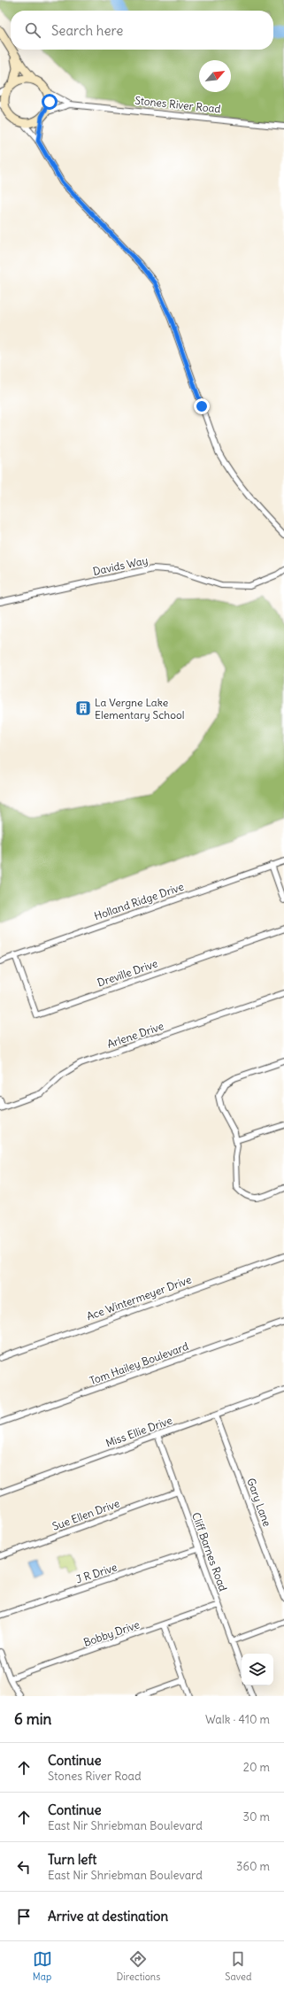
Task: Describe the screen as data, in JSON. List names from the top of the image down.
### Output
{
  "streets": {
    "main road": ["Stones River Road"],
    "street": [
      "Davids Way",
      "Holland Ridge Drive",
      "Dreville Drive",
      "Arlene Drive",
      "Ace Wintermeyer Drive",
      "Tom Hailey Boulevard",
      "Miss Ellie Drive",
      "Gary Lane",
      "Sue Ellen Drive",
      "Cliff Barnes Road",
      "J R Drive",
      "Bobby Drive"
    ]
  },
  "crossings": [
    ["Holland Ridge Drive", "Dreville Drive"],
    ["Miss Ellie Drive", "Gary Lane"],
    ["Miss Ellie Drive", "Cliff Barnes Road"],
    ["Sue Ellen Drive", "Cliff Barnes Road"],
    ["Cliff Barnes Road", "J R Drive"],
    ["Cliff Barnes Road", "Bobby Drive"]
  ],
  "places": {
    "building": ["La Vergne Lake Elementary School"]
  },
  "north": "top right",
  "page": {
    "search": "Search here",
    "heading": ["6 min", "Walk · 410 m"],
    "list": [
      ["Continue", "Stones River Road", "20 m"],
      ["Continue", "East Nir Shriebman Boulevard", "30 m"],
      ["Turn left", "East Nir Shriebman Boulevard", "360 m"],
      "Arrive at destination"
    ],
    "nav": ["Map", "Directions", "Saved"]
  }
}
